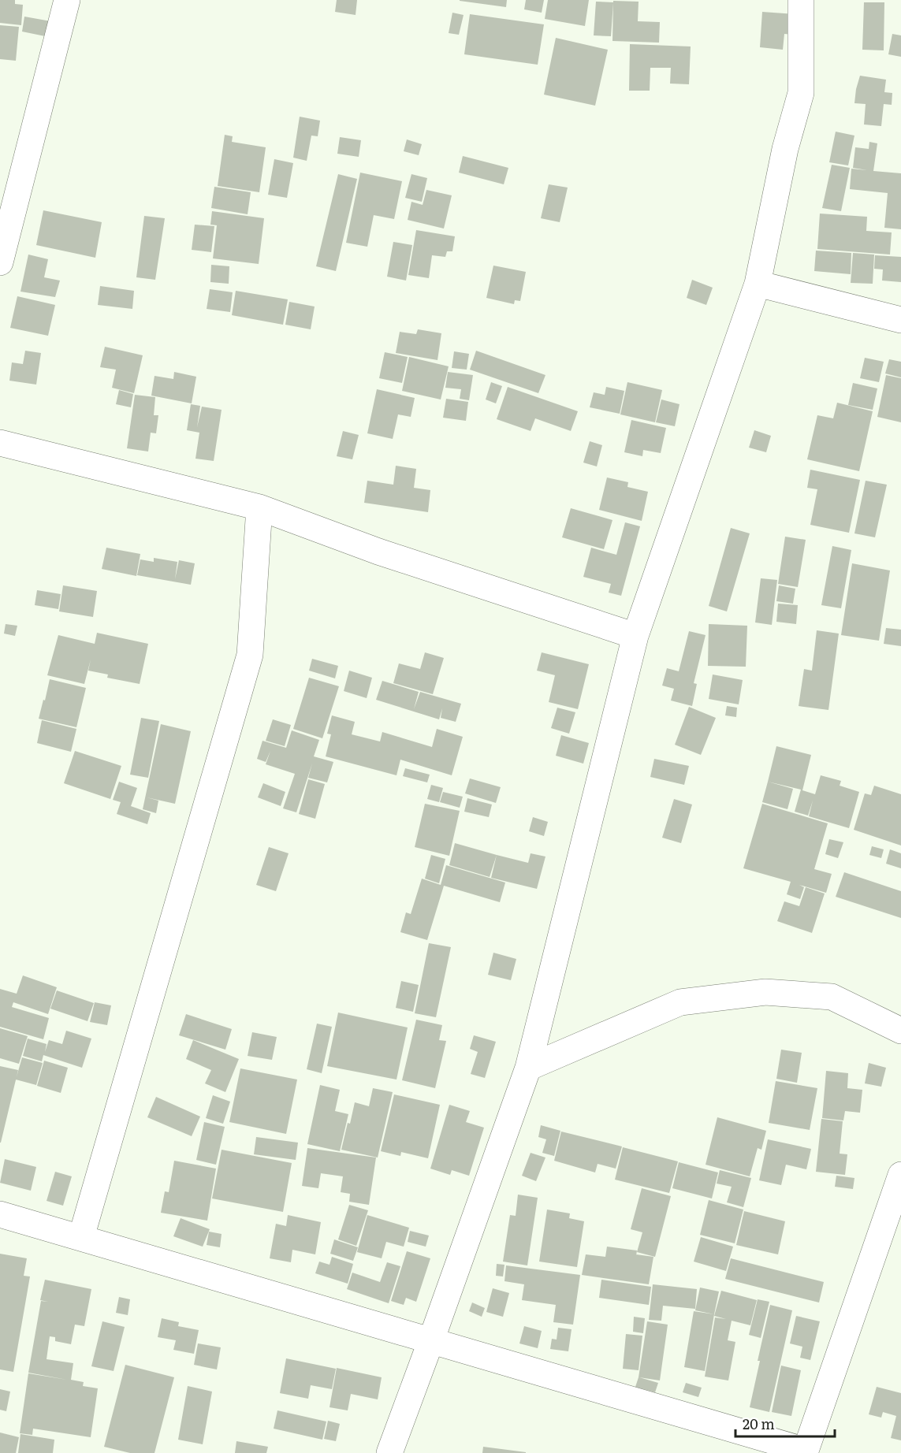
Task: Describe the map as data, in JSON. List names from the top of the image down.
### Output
{
  "scale_bar": "20 m"
}
